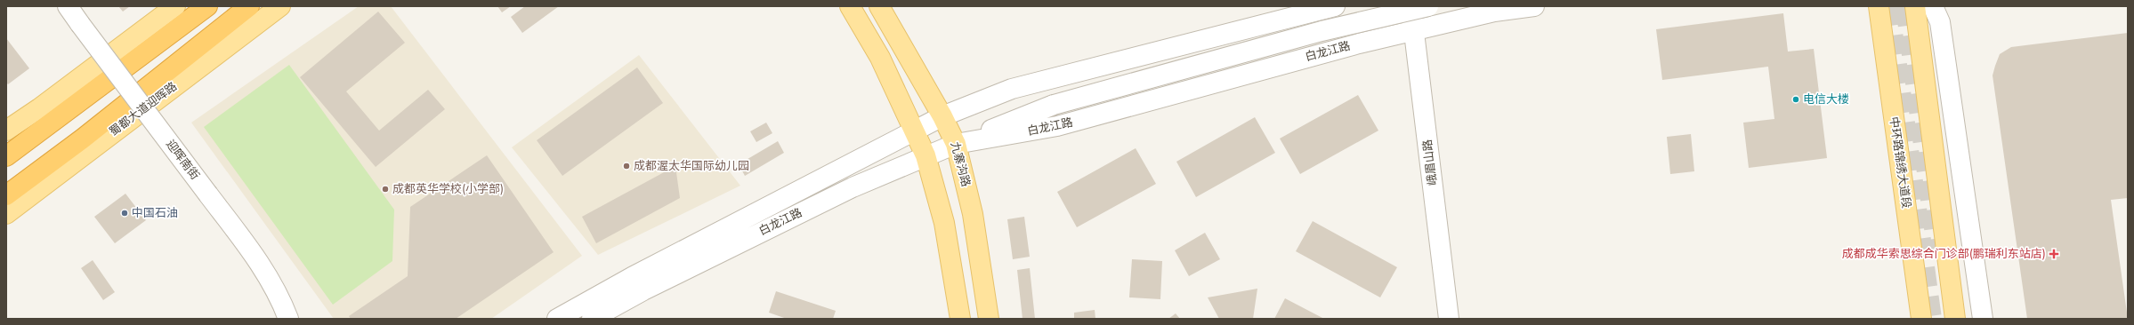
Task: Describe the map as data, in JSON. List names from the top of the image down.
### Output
{
  "streets": {
    "highway": ["蜀都大道迎晖路"],
    "main road": ["中环路锦绣大道段", "九寨沟路"],
    "street": ["白龙江路", "迎晖南街", "峨眉山路"]
  },
  "crossings": [
    ["白龙江路", "峨眉山路"],
    ["白龙江路", "九寨沟路"]
  ],
  "places": {
    "other": [
      "电信大楼",
      "成都渥太华国际幼儿园",
      "成都英华学校(小学部)",
      "中国石油"
    ],
    "health": ["成都成华索思综合门诊部(鹏瑞利东站店)"]
  }
}
